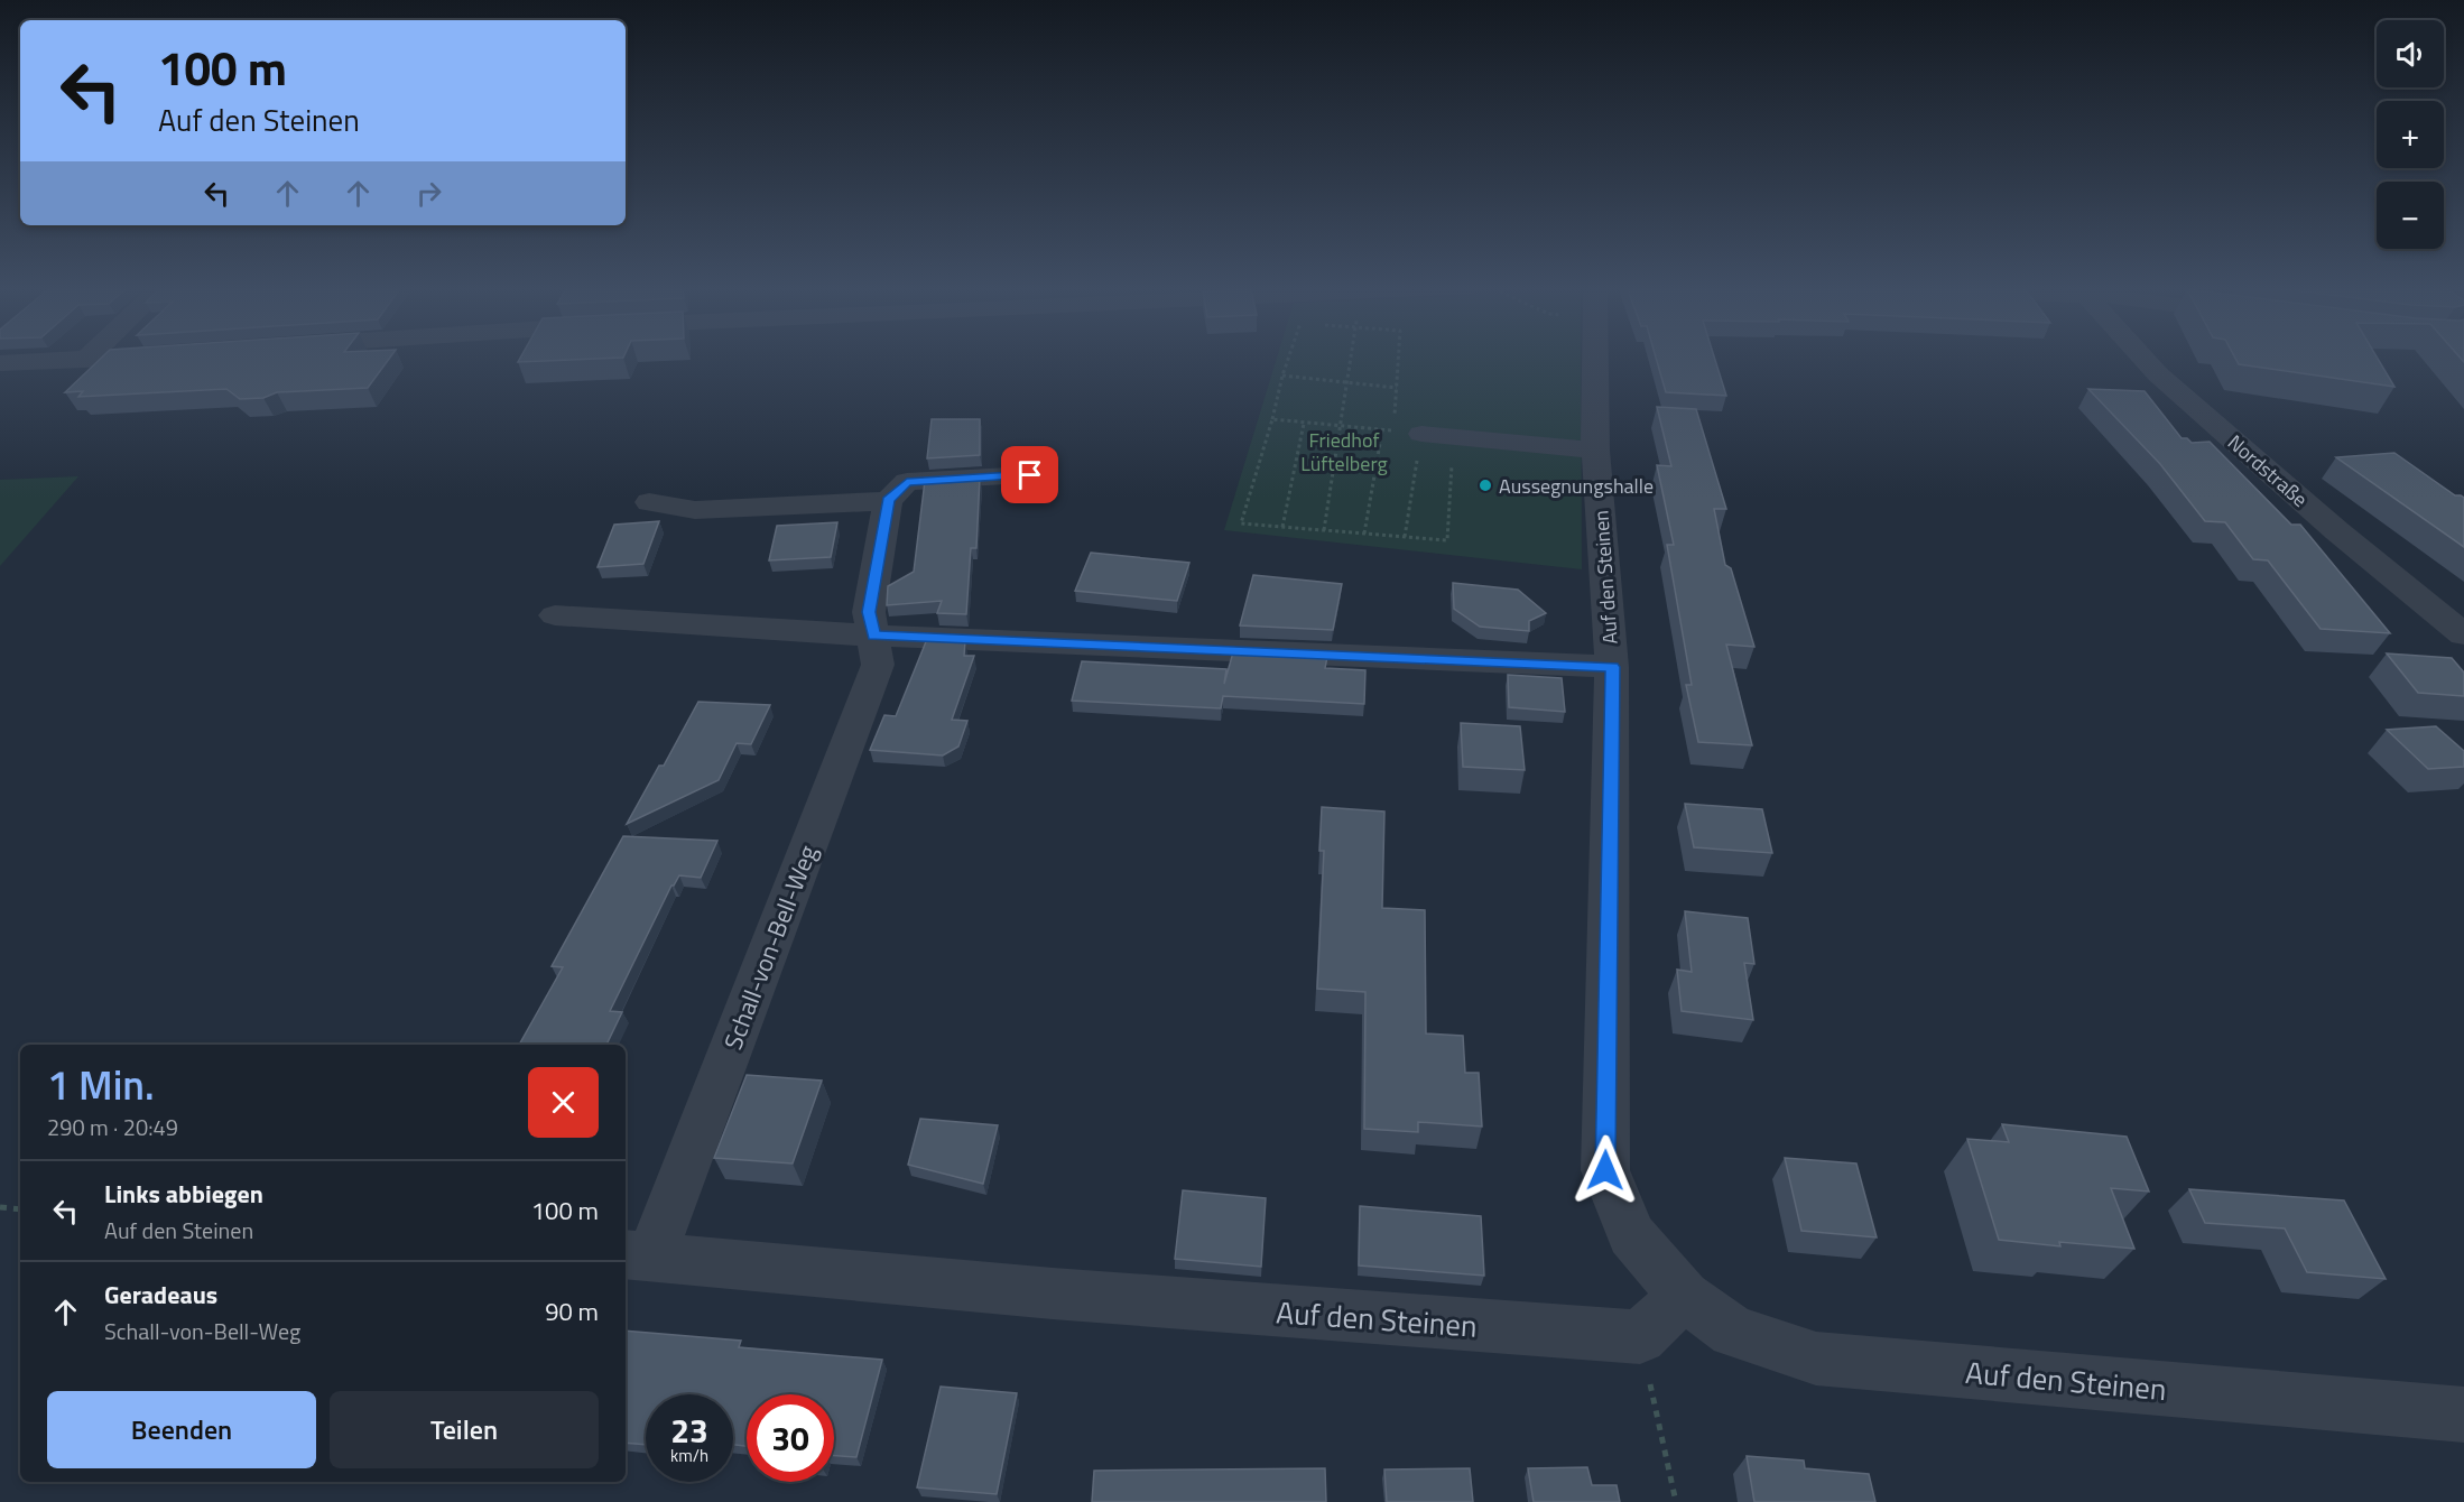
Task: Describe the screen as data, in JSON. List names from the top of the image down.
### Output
{
  "streets": {
    "street": ["Nordstraße", "Auf den Steinen", "Schall-von-Bell-Weg"]
  },
  "crossings": [
    ["Auf den Steinen", "Schall-von-Bell-Weg"]
  ],
  "parks": ["Friedhof Lüftelberg"],
  "places": ["Aussegnungshalle"],
  "page": {
    "map_buttons": ["+", "−"],
    "turn": ["100 m", "Auf den Steinen"],
    "heading": ["1 Min.", "290 m · 20:49"],
    "list": [
      {
        "name": "Links abbiegen",
        "note": "Auf den Steinen",
        "value": "100 m"
      },
      {
        "name": "Geradeaus",
        "note": "Schall-von-Bell-Weg",
        "value": "90 m"
      }
    ],
    "buttons": ["Beenden", "Teilen"],
    "speed": "23 km/h",
    "limit": "30"
  }
}
